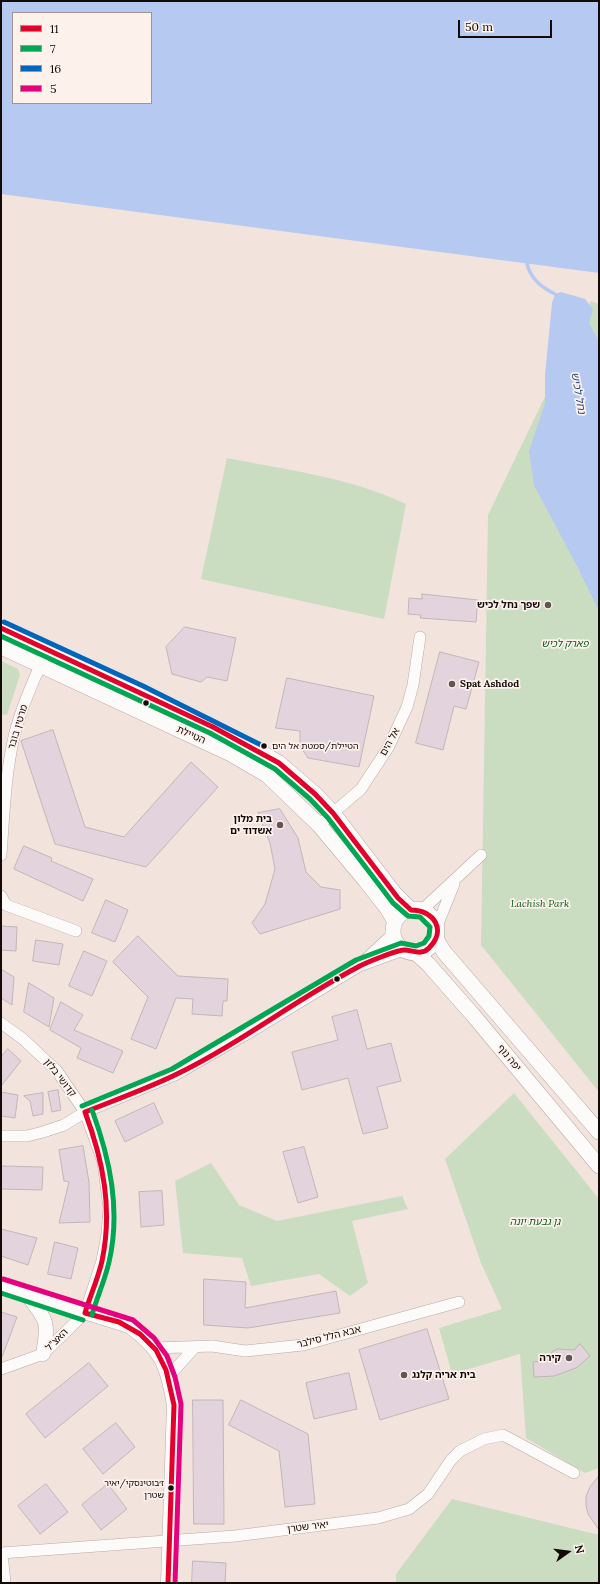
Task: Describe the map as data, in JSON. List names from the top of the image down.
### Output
{
  "streets": {
    "main road": ["הטיילת", "יפה נוף"],
    "street": [
      "מרטין בובר",
      "אל הים",
      "קדושי בלזן",
      "אבא הלל סילבר",
      "האצ\"ל",
      "יאיר שטרן"
    ]
  },
  "crossings": [
    ["מרטין בובר", "הטיילת"],
    ["הטיילת", "אל הים"],
    ["הטיילת", "יפה נוף"],
    ["קדושי בלזן", "האצ\"ל"]
  ],
  "water": ["נחל לכיש"],
  "parks": ["פארק לכיש", "Lachish Park", "גן גבעת יונה"],
  "places": [
    "שפך נחל לכיש",
    "Spat Ashdod",
    "הטיילת/סמטת אל הים",
    "בית מלון אשדוד ים",
    "קירה",
    "בית אריה קלנג",
    "ז׳בוטינסקי/יאיר שטרן"
  ],
  "lines": [
    "transit line 16",
    "transit line 11",
    "transit line 7",
    "transit line 5"
  ],
  "legend": [
    "11",
    "7",
    "16",
    "5"
  ],
  "scale_bar": "50 m",
  "north": "right"
}
